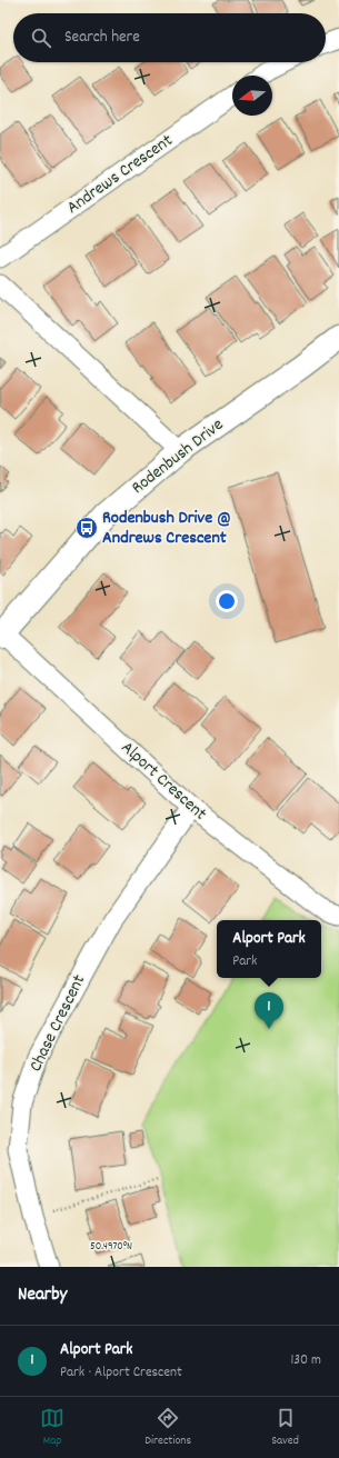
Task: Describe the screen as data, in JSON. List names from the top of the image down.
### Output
{
  "streets": {
    "street": [
      "Andrews Crescent",
      "Rodenbush Drive",
      "Alport Crescent",
      "Chase Crescent"
    ]
  },
  "crossings": [
    ["Rodenbush Drive", "Alport Crescent"],
    ["Alport Crescent", "Chase Crescent"]
  ],
  "places": {
    "bus stop": ["Rodenbush Drive @ Andrews Crescent"]
  },
  "north": "left",
  "page": {
    "search": "Search here",
    "popup": ["Alport Park", "Park"],
    "pins": "1",
    "heading": "Nearby",
    "list": [
      {
        "mark": "1",
        "name": "Alport Park",
        "note": "Park · Alport Crescent",
        "value": "130 m"
      }
    ],
    "nav": ["Map", "Directions", "Saved"]
  },
  "coordinates": ["50.4970°N"]
}
